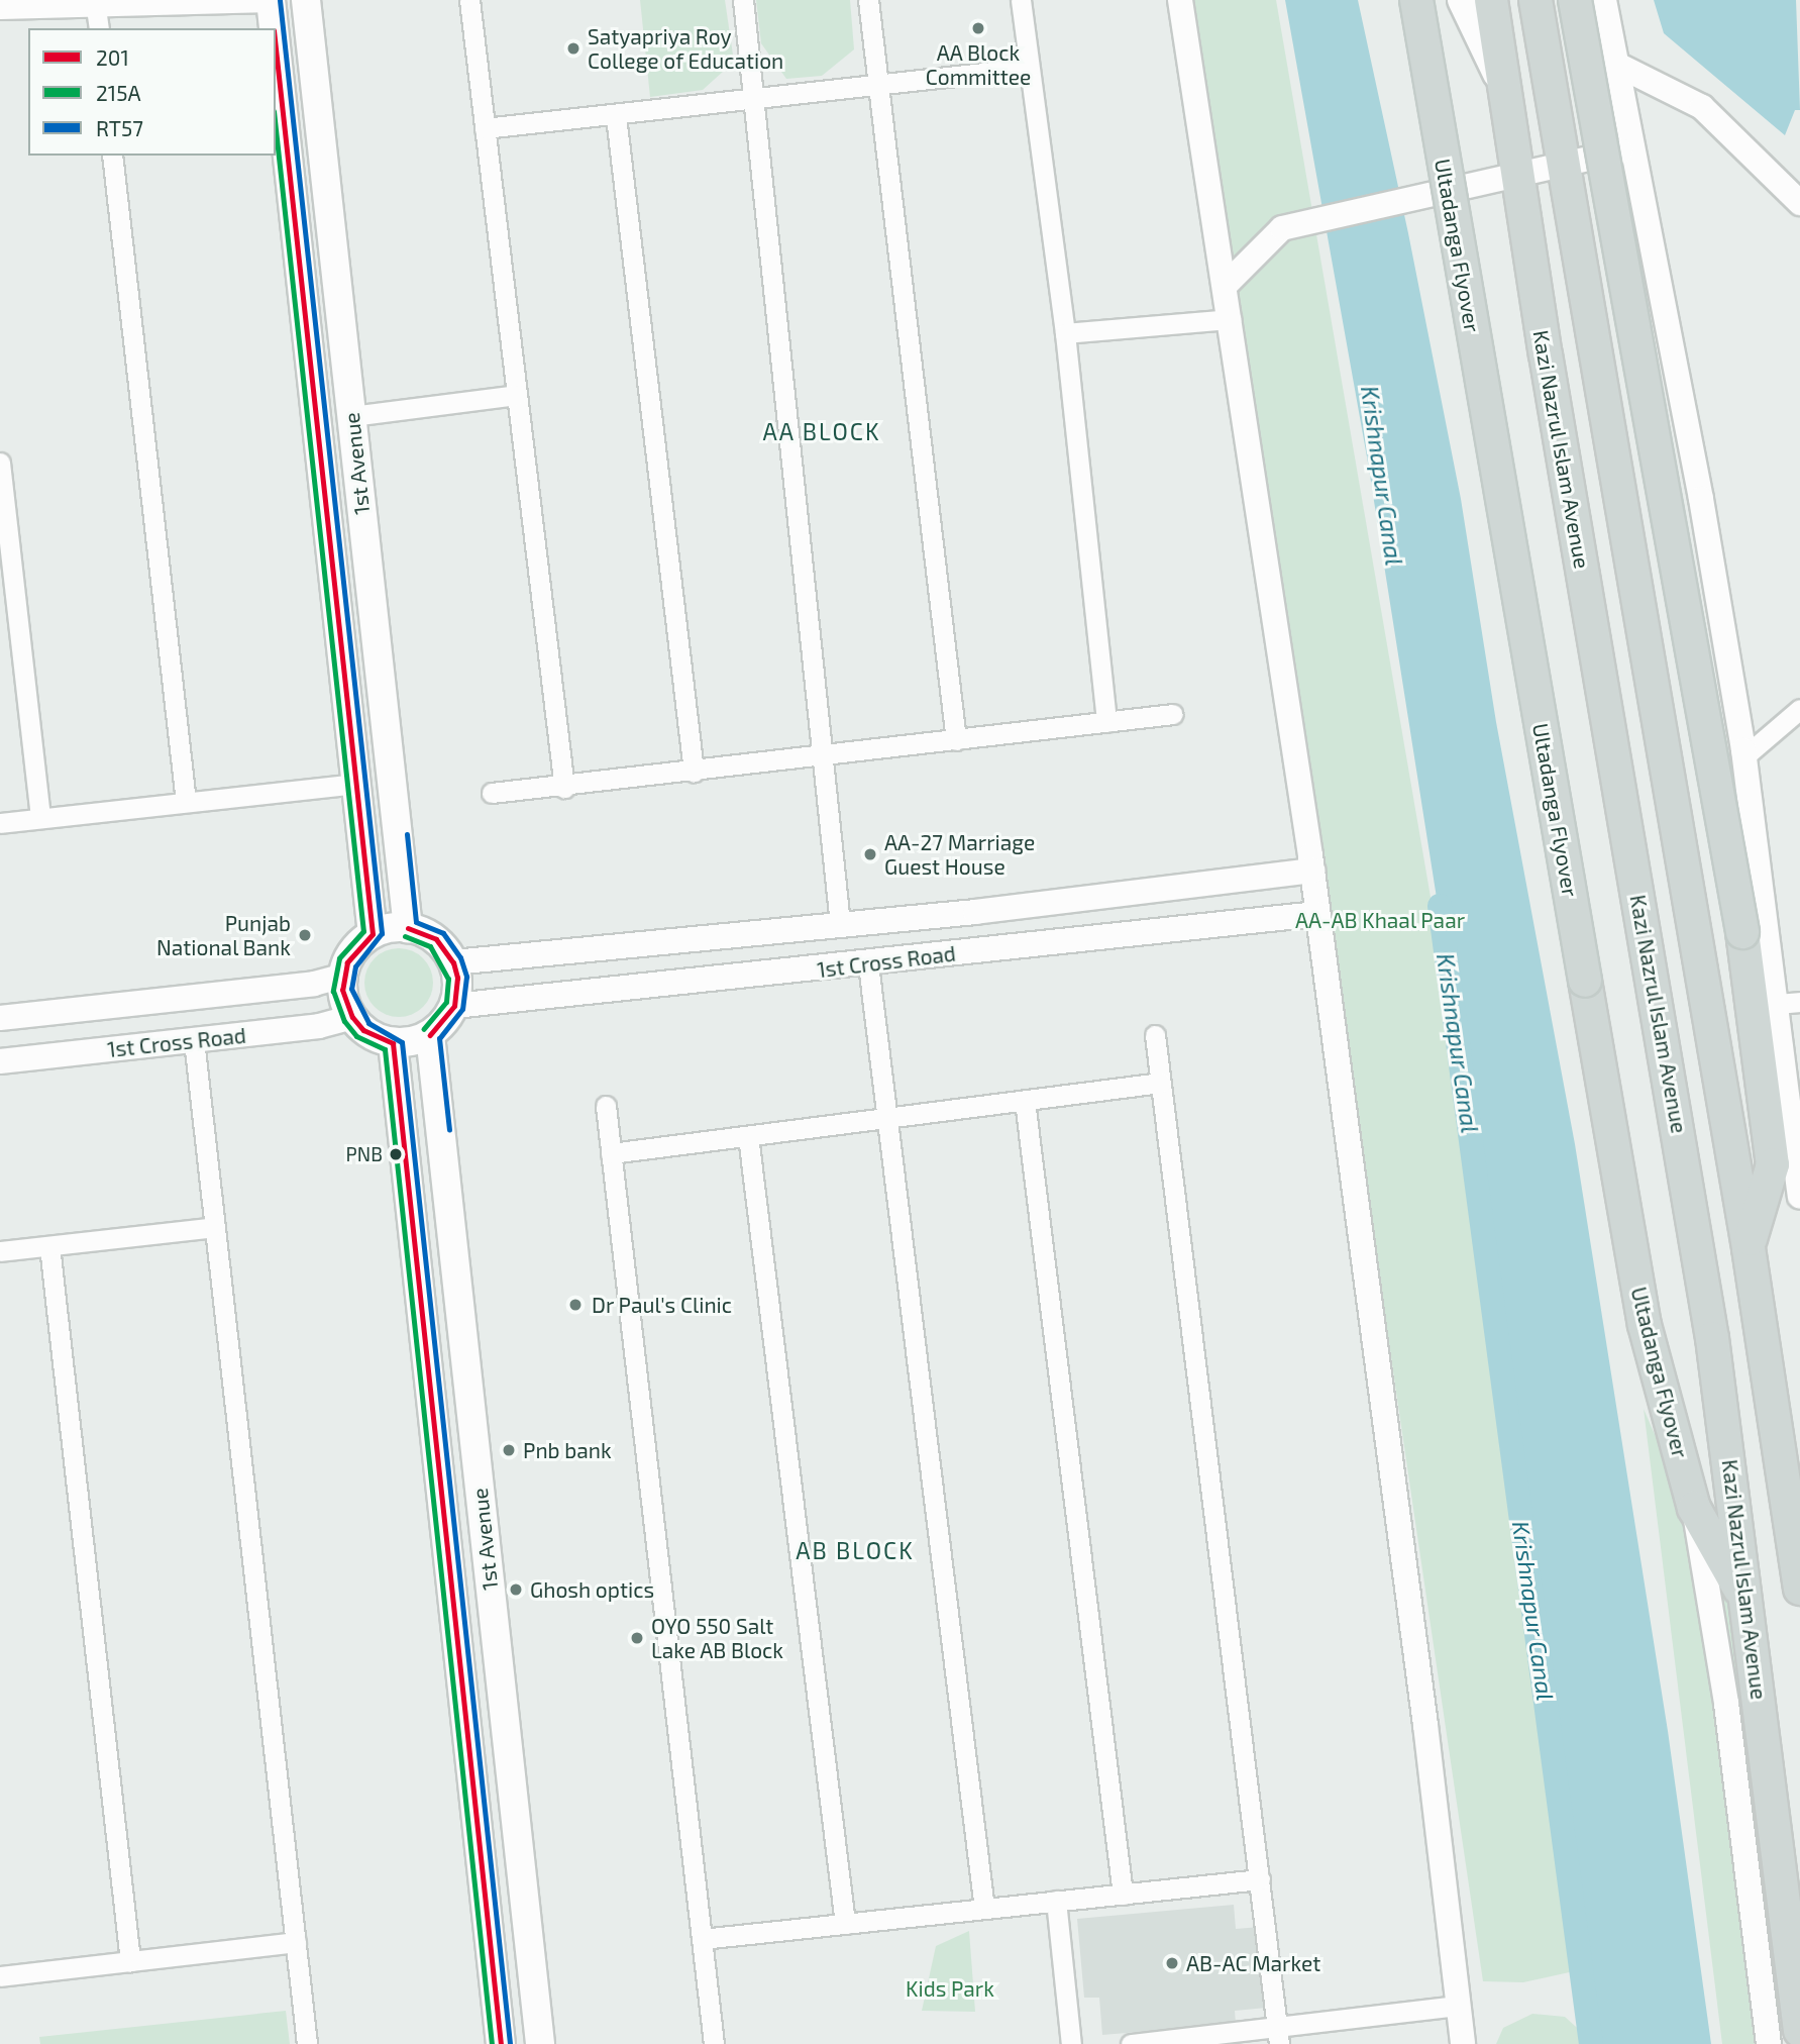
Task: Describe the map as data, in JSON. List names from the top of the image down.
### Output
{
  "streets": {
    "main road": ["Ultadanga Flyover", "Kazi Nazrul Islam Avenue", "1st Avenue"],
    "street": ["1st Cross Road"]
  },
  "crossings": [
    ["Ultadanga Flyover", "Kazi Nazrul Islam Avenue"],
    ["1st Avenue", "1st Cross Road"]
  ],
  "districts": ["AA BLOCK", "AB BLOCK"],
  "water": ["Krishnapur Canal"],
  "parks": ["AA-AB Khaal Paar", "Kids Park"],
  "places": [
    "AA Block Committee",
    "Satyapriya Roy College of Education",
    "AA-27 Marriage Guest House",
    "Punjab National Bank",
    "PNB",
    "Dr Paul's Clinic",
    "Pnb bank",
    "Ghosh optics",
    "OYO 550 Salt Lake AB Block",
    "AB-AC Market"
  ],
  "lines": ["transit line RT57", "transit line 201", "transit line 215A"],
  "legend": ["201", "215A", "RT57"]
}
